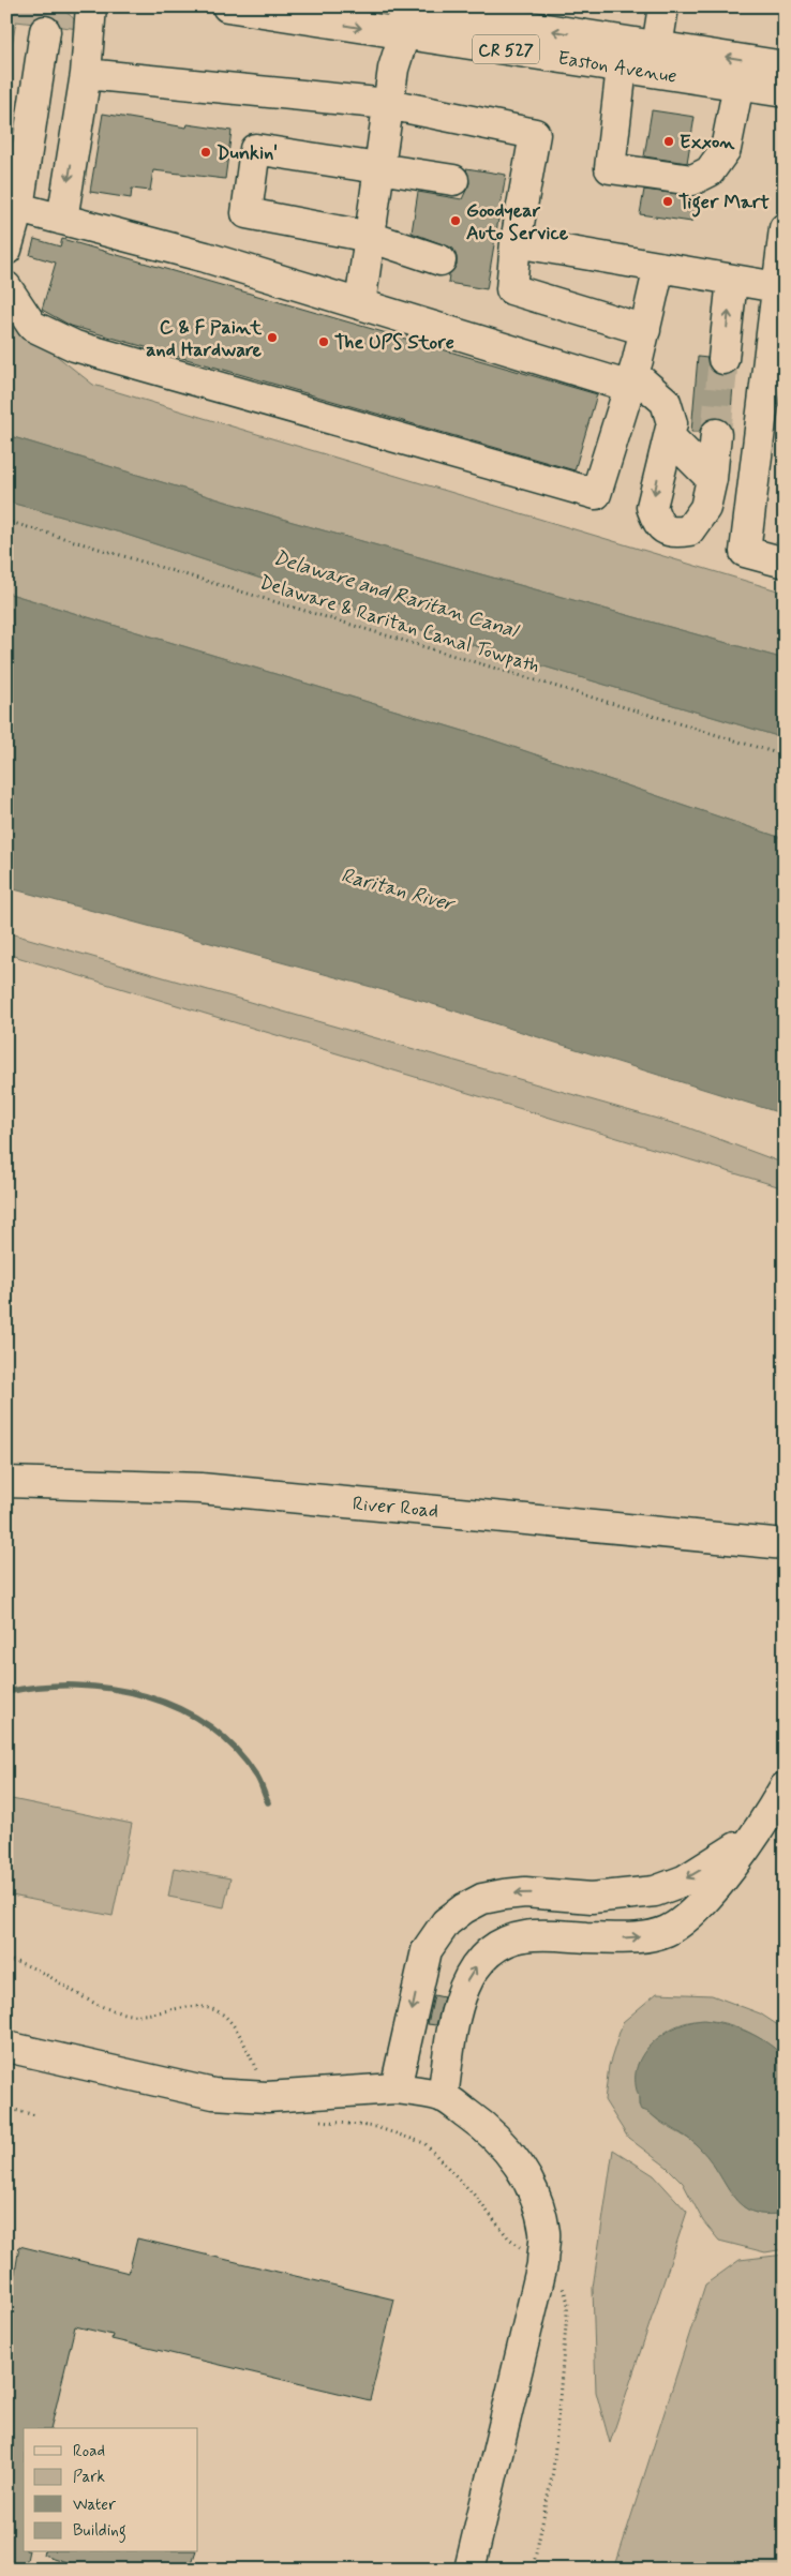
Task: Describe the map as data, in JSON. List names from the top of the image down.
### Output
{
  "streets": {
    "main road": ["CR 527", "Easton Avenue", "River Road"],
    "path": ["Delaware & Raritan Canal Towpath"]
  },
  "water": ["Delaware and Raritan Canal", "Raritan River"],
  "places": [
    "Exxon",
    "Dunkin'",
    "Tiger Mart",
    "Goodyear Auto Service",
    "C & F Paint and Hardware",
    "The UPS Store"
  ],
  "legend": [
    "Road",
    "Park",
    "Water",
    "Building"
  ]
}
